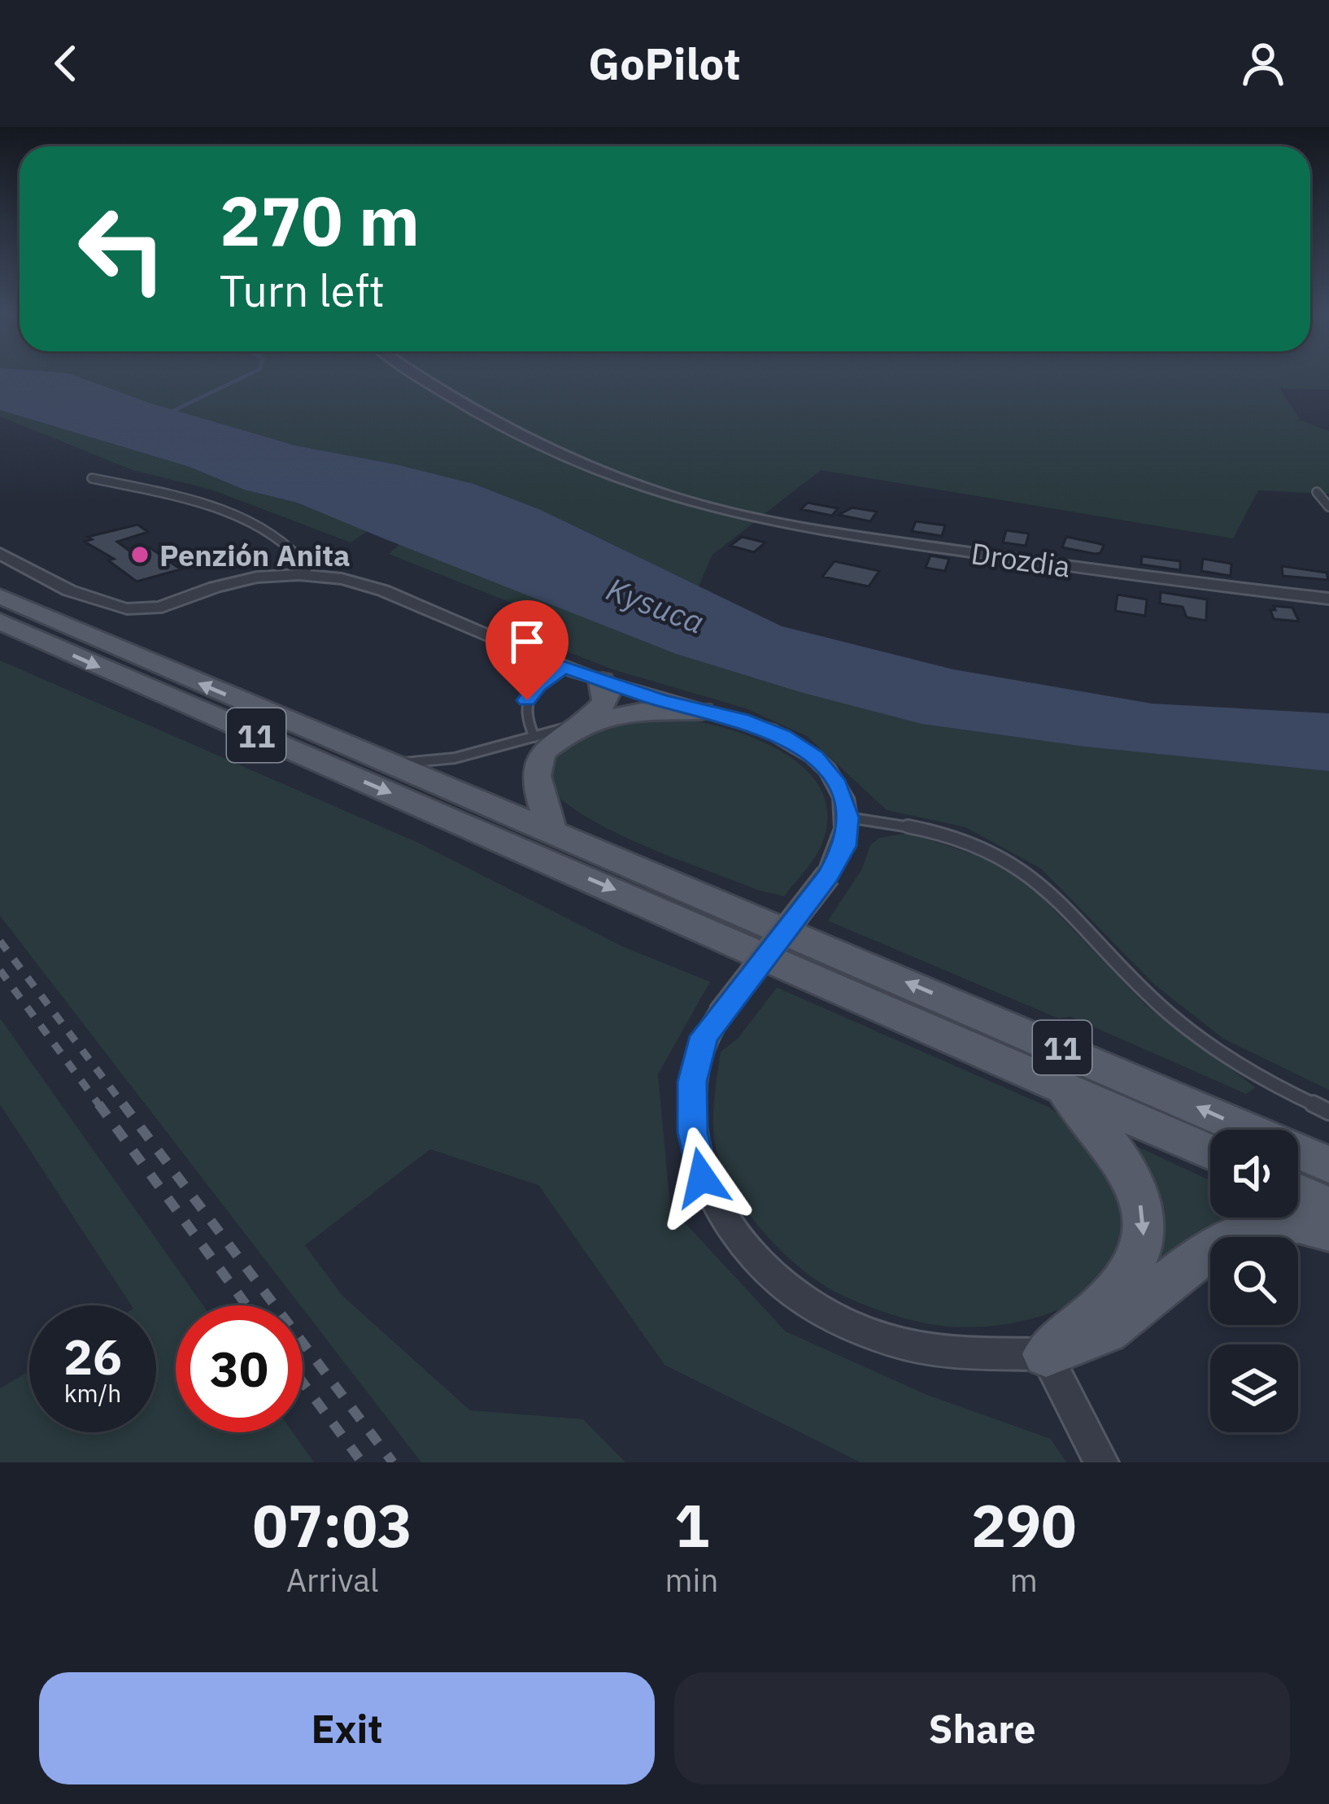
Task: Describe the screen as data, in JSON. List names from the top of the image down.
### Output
{
  "streets": {
    "main road": ["11"],
    "street": ["Drozdia"]
  },
  "water": ["Kysuca"],
  "places": ["Penzión Anita"],
  "page": {
    "header": "GoPilot",
    "turn": ["270 m", "Turn left"],
    "speed": "26 km/h",
    "limit": "30",
    "eta": [
      "07:03",
      "Arrival",
      "1",
      "min",
      "290",
      "m"
    ],
    "buttons": ["Exit", "Share"]
  }
}
